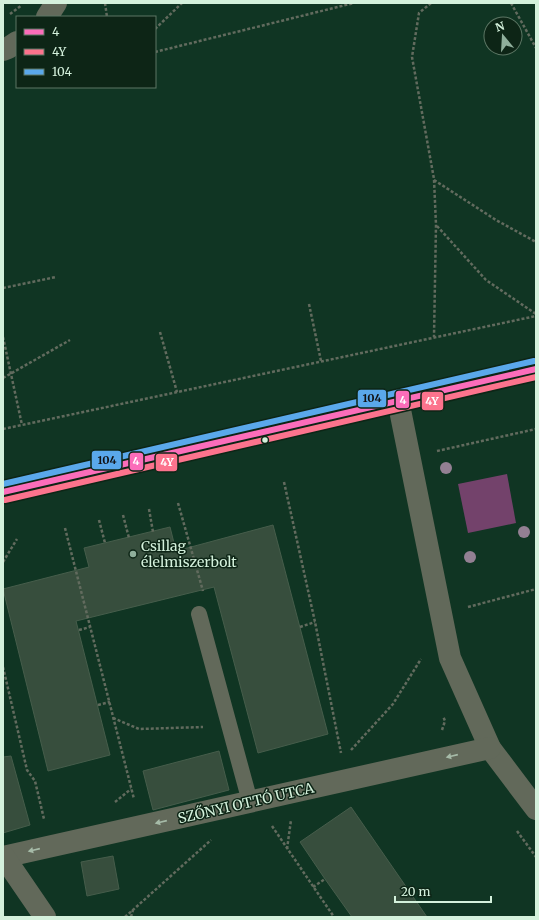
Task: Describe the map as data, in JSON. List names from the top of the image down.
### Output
{
  "streets": {
    "street": ["SZŐNYI OTTÓ UTCA"]
  },
  "one_way": ["SZŐNYI OTTÓ UTCA"],
  "places": ["Csillag élelmiszerbolt"],
  "lines": ["transit line 104", "transit line 4", "transit line 4Y"],
  "legend": ["4", "4Y", "104"],
  "scale_bar": "20 m",
  "north": "top"
}
